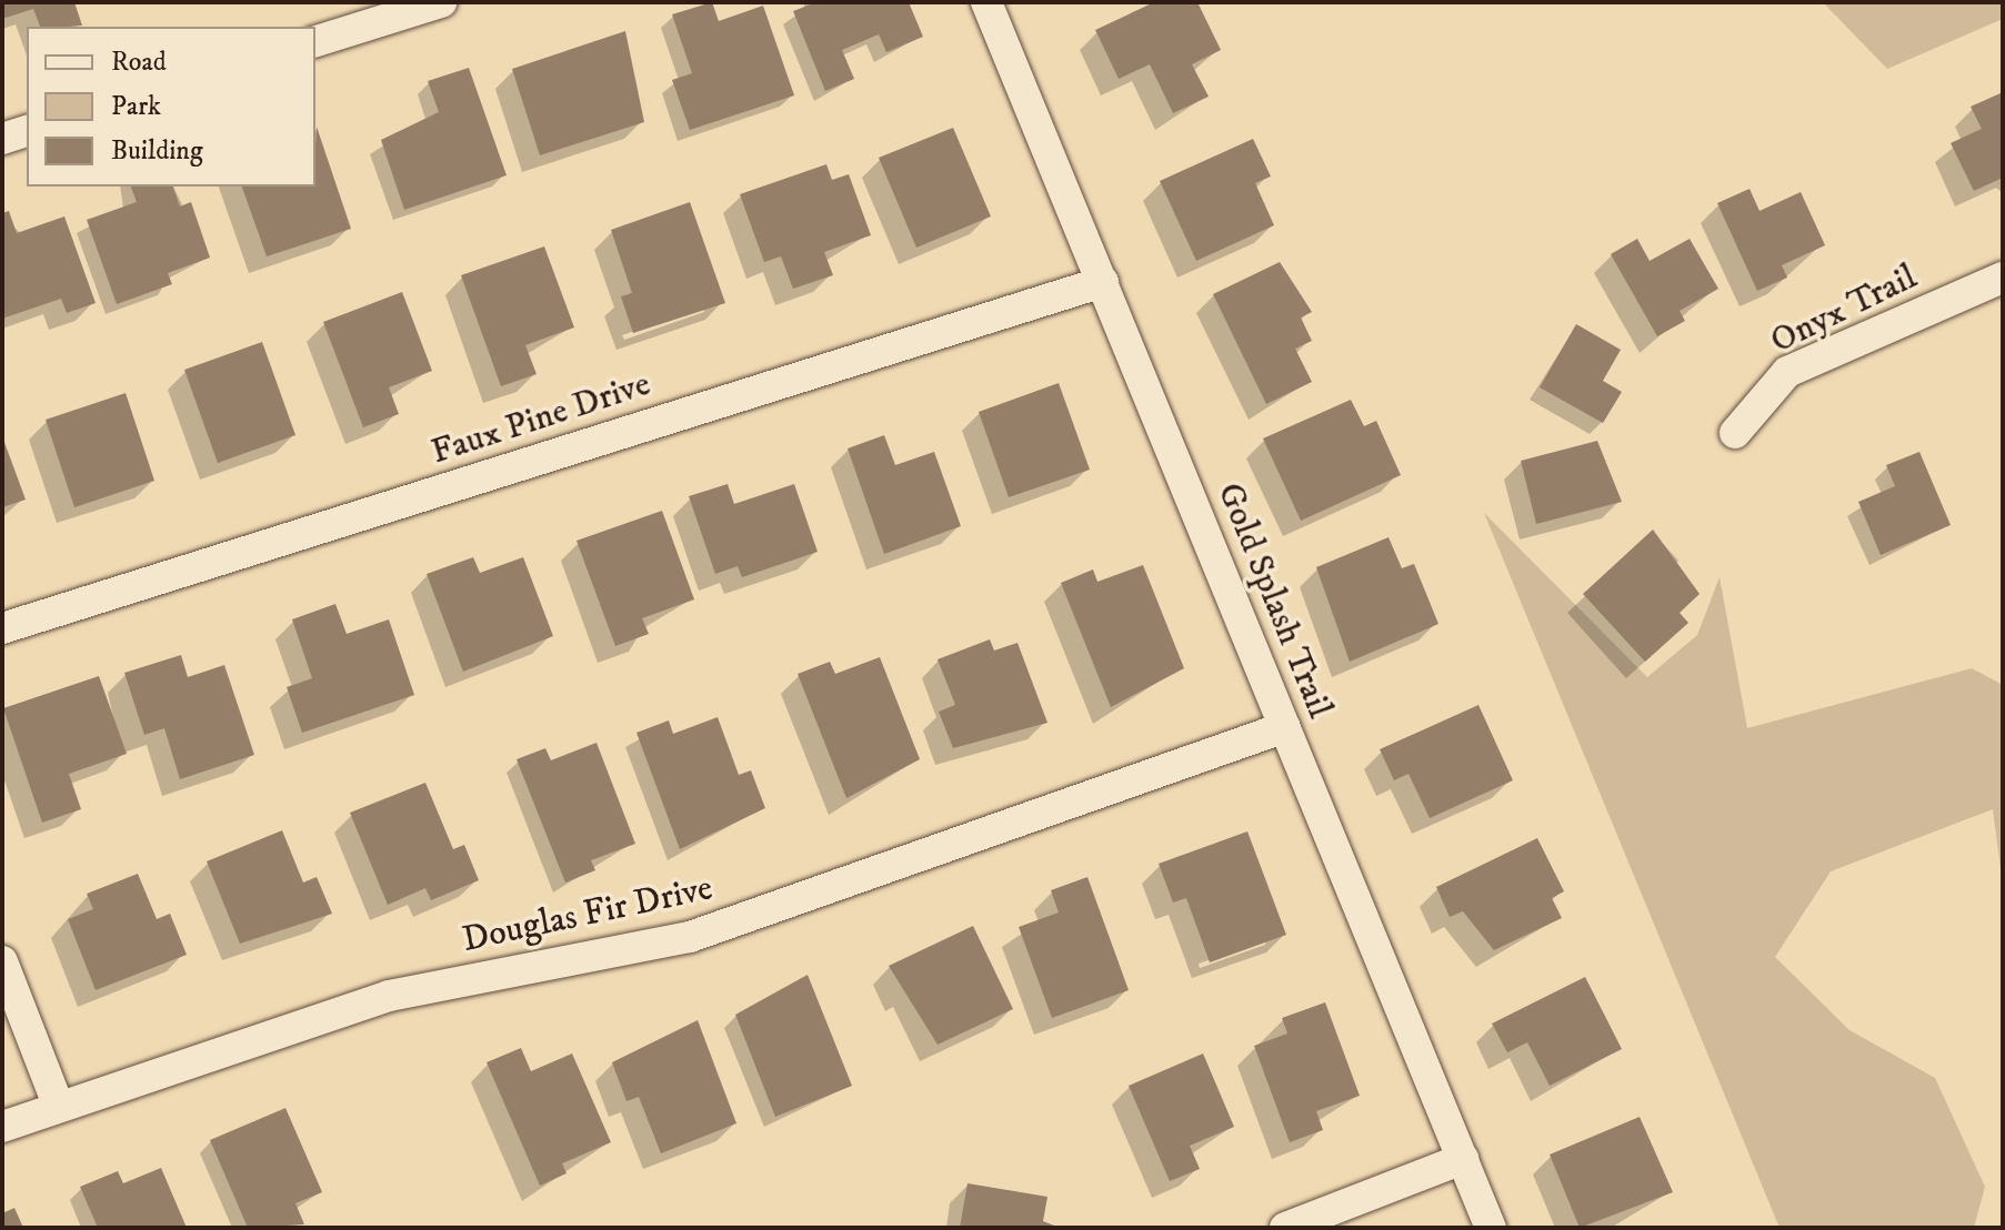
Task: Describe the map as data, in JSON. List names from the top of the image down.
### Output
{
  "streets": {
    "street": [
      "Onyx Trail",
      "Faux Pine Drive",
      "Gold Splash Trail",
      "Douglas Fir Drive"
    ]
  },
  "crossings": [
    ["Faux Pine Drive", "Gold Splash Trail"],
    ["Gold Splash Trail", "Douglas Fir Drive"]
  ],
  "legend": ["Road", "Park", "Building"]
}
